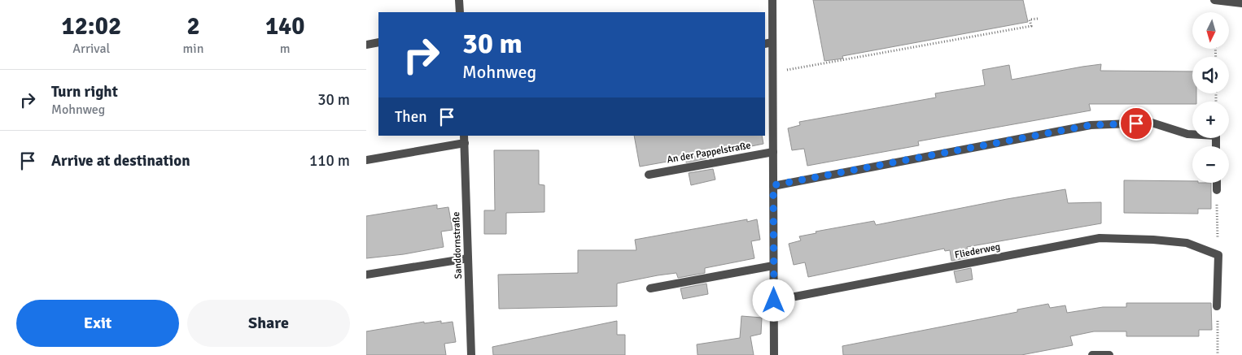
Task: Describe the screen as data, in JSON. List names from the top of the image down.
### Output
{
  "streets": {
    "street": ["An der Pappelstraße", "Sanddornstraße", "Fliederweg"]
  },
  "north": "bottom",
  "page": {
    "eta": [
      "12:02",
      "Arrival",
      "2",
      "min",
      "140",
      "m"
    ],
    "map_buttons": ["+", "−"],
    "turn": ["30 m", "Mohnweg"],
    "list": [
      {
        "name": "Turn right",
        "note": "Mohnweg",
        "value": "30 m"
      },
      {
        "name": "Arrive at destination",
        "value": "110 m"
      }
    ],
    "then": "Then",
    "buttons": ["Exit", "Share"]
  }
}
